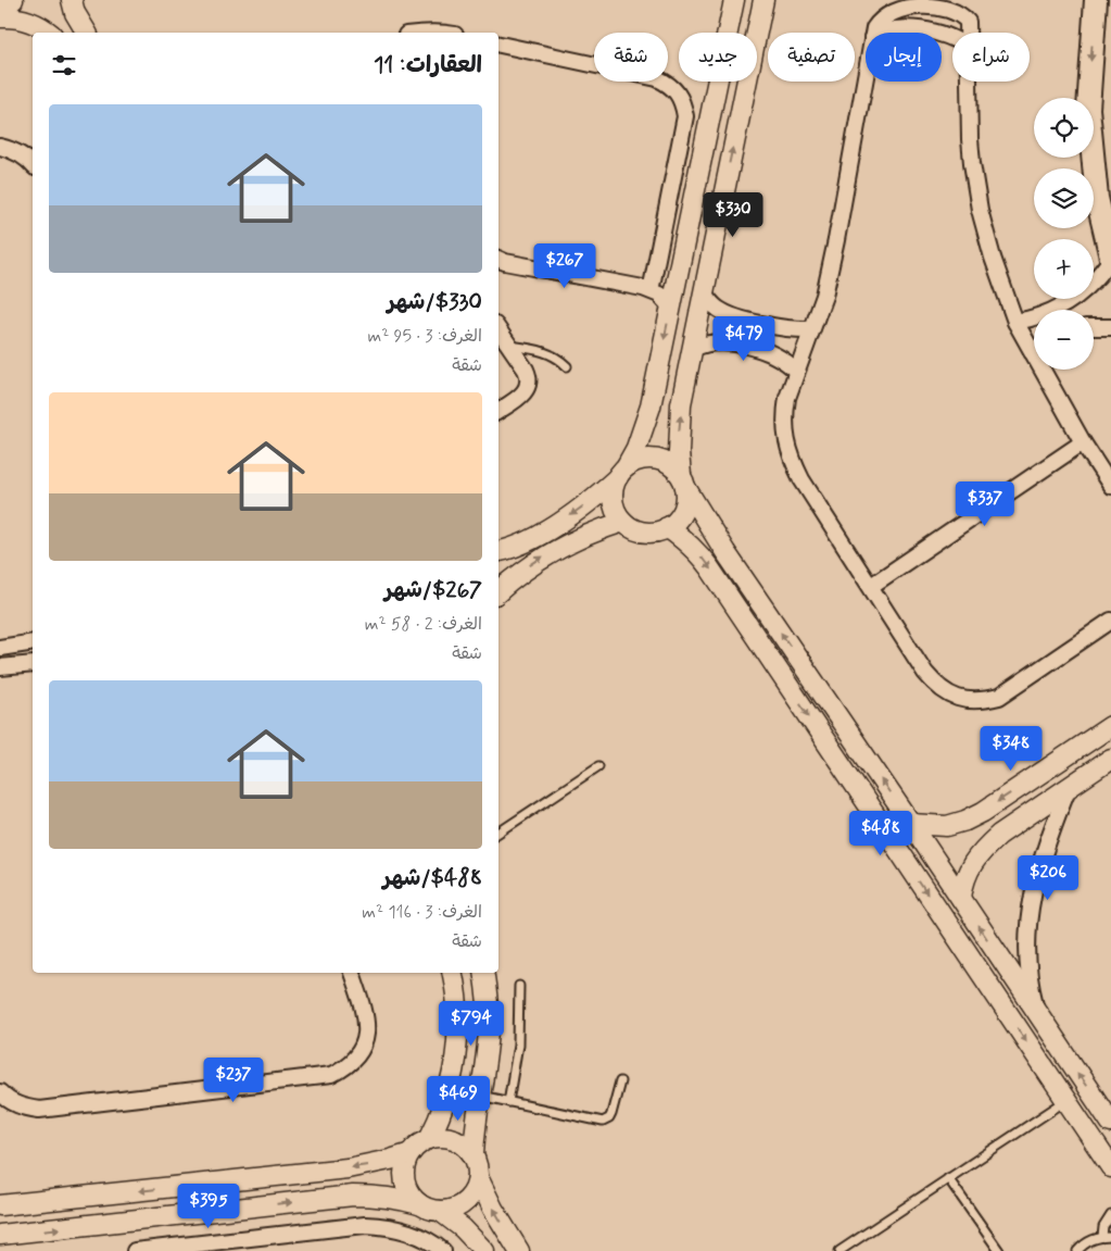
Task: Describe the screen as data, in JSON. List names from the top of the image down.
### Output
{
  "page": {
    "chip": [
      "شراء",
      "إيجار",
      "تصفية",
      "جديد",
      "شقة"
    ],
    "heading": "العقارات: 11",
    "map_buttons": ["+", "−"],
    "list": [
      {
        "name": "$330/شهر",
        "note": "الغرف: 3 · 95 m² · شقة"
      },
      {
        "name": "$267/شهر",
        "note": "الغرف: 2 · 58 m² · شقة"
      },
      {
        "name": "$488/شهر",
        "note": "الغرف: 3 · 116 m² · شقة"
      }
    ],
    "price": [
      "$330",
      "$267",
      "$479",
      "$337",
      "$348",
      "$488",
      "$206",
      "$794",
      "$237",
      "$469",
      "$395"
    ]
  }
}
